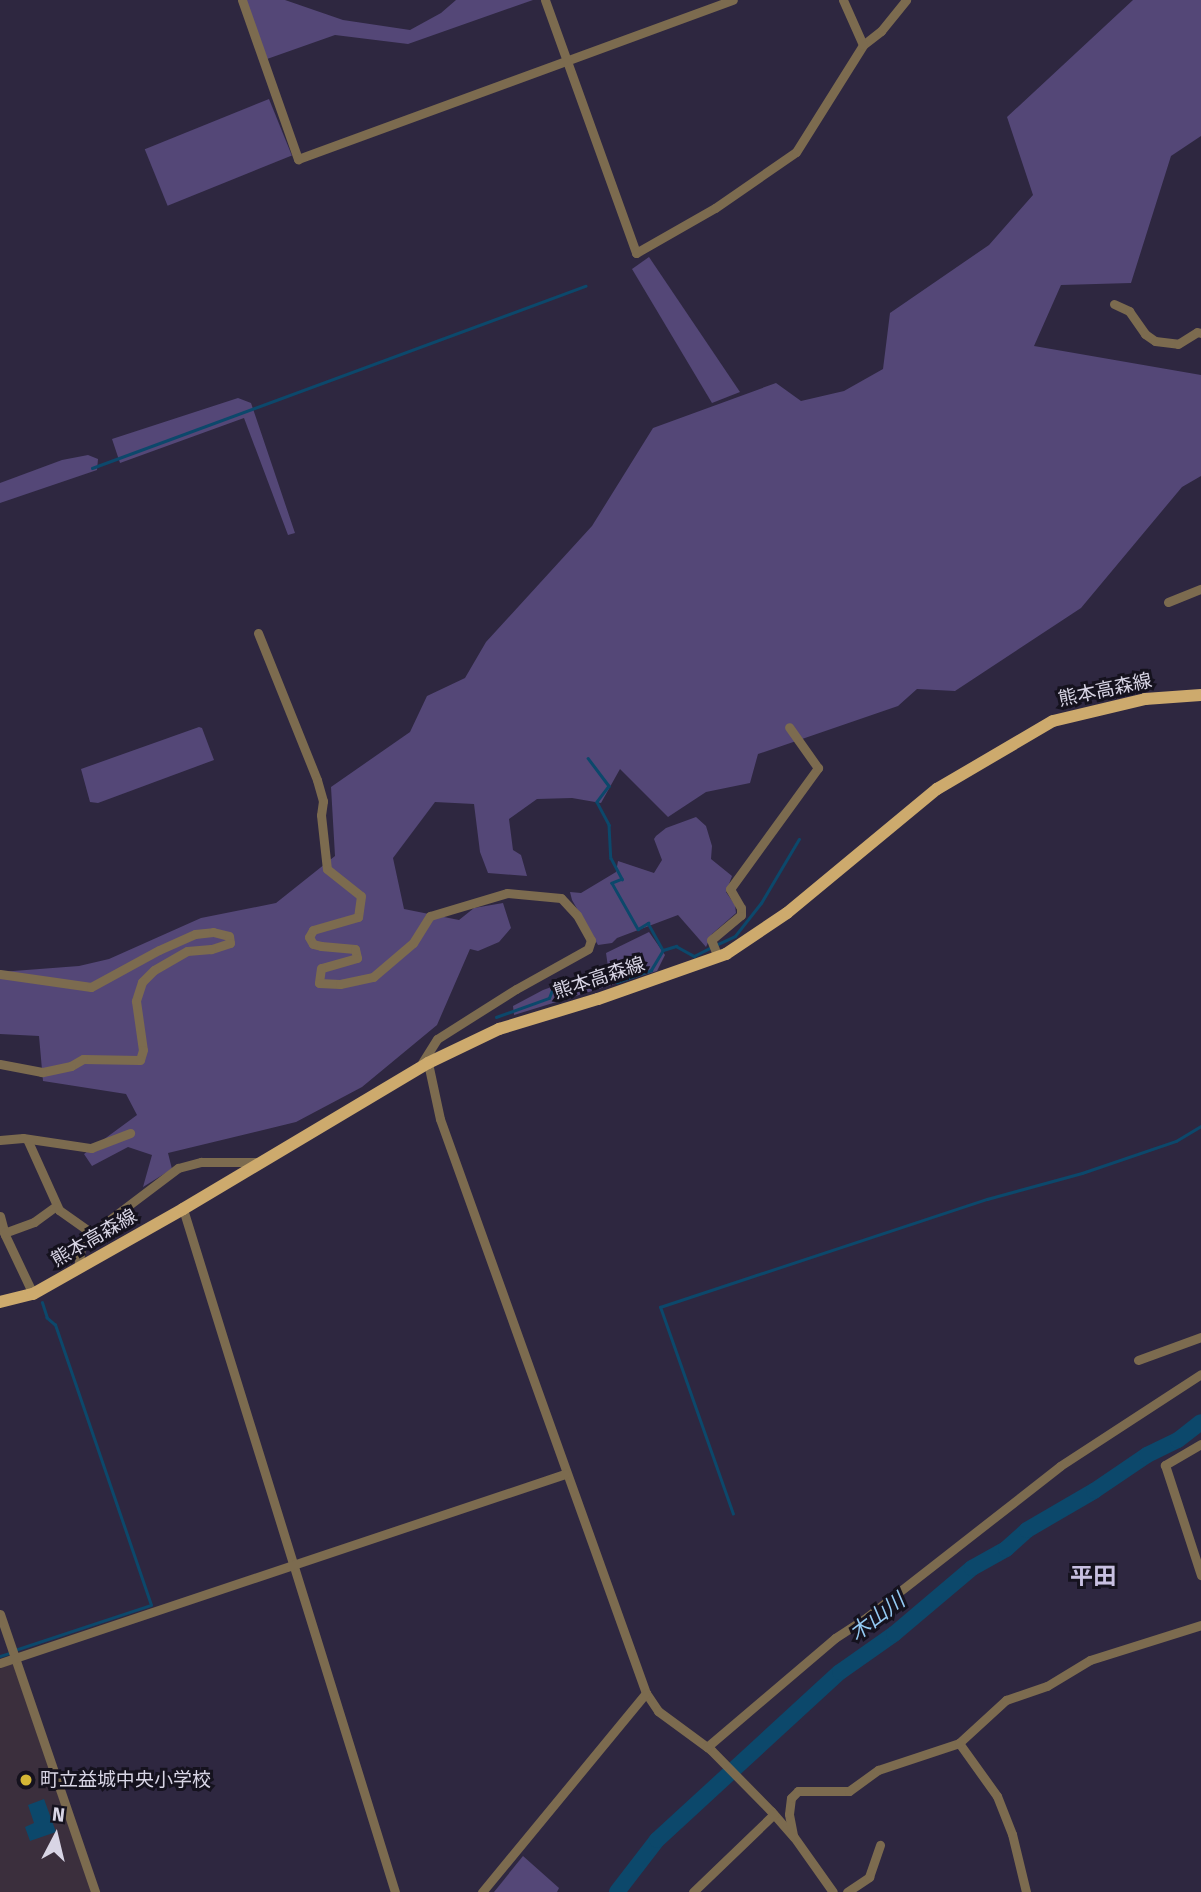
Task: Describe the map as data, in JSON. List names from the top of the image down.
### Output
{
  "streets": {
    "main road": ["熊本高森線"]
  },
  "districts": ["平田"],
  "water": ["木山川"],
  "places": ["町立益城中央小学校"],
  "north": "top"
}
